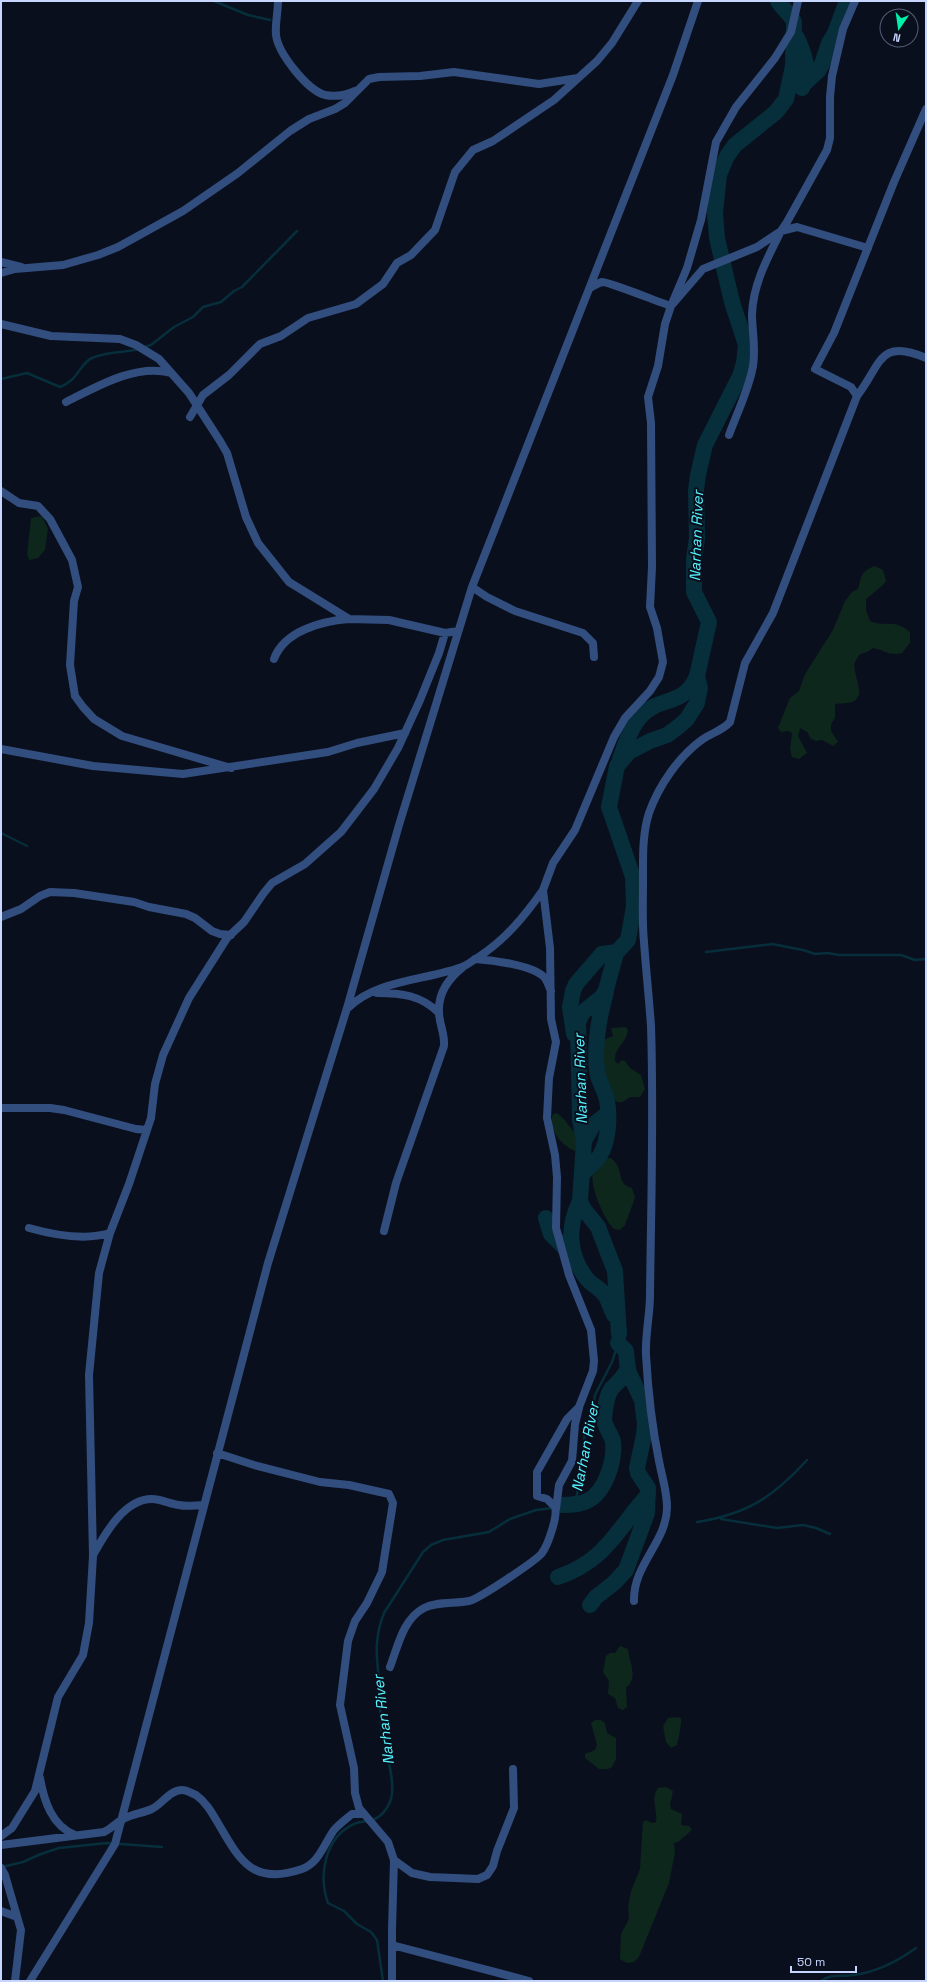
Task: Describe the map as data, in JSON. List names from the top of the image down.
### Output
{
  "water": ["Narhan River"],
  "scale_bar": "50 m",
  "north": "bottom"
}
